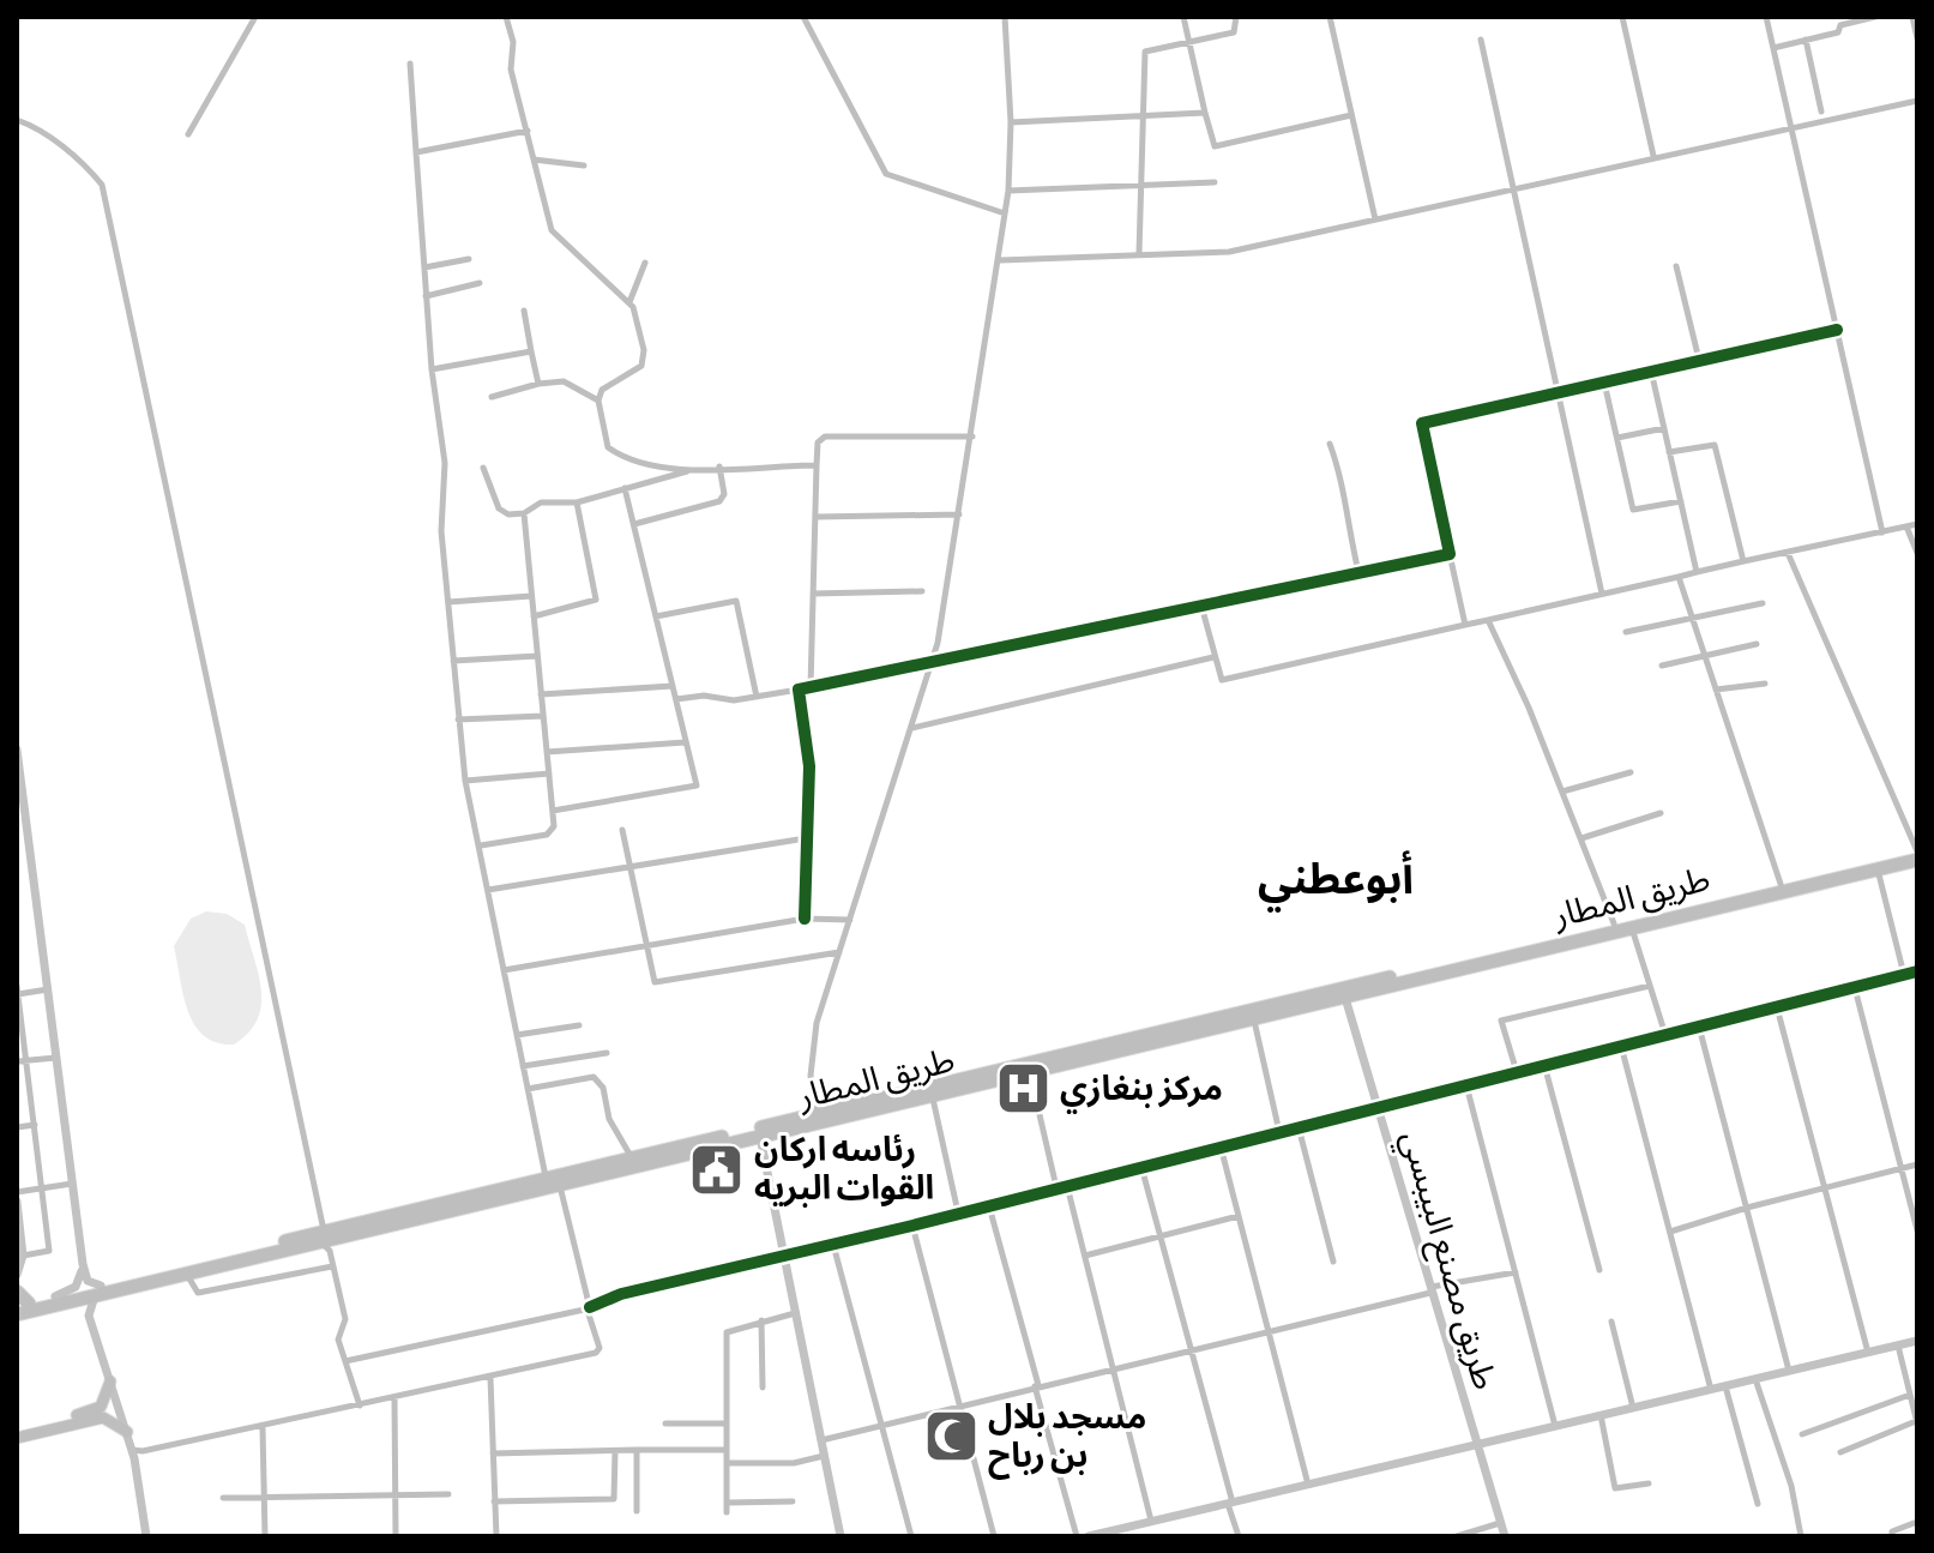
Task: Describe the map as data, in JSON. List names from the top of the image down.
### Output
{
  "streets": {
    "highway": ["طريق المطار"],
    "street": ["طريق مصنع البيبسي"]
  },
  "crossings": [
    ["طريق المطار", "طريق مصنع البيبسي"]
  ],
  "districts": ["أبوعطني"],
  "places": {
    "hospital": ["مركز بنغازي"],
    "public building": ["رئاسه اركان القوات البريه"],
    "mosque": ["مسجد بلال بن رباح"]
  }
}
